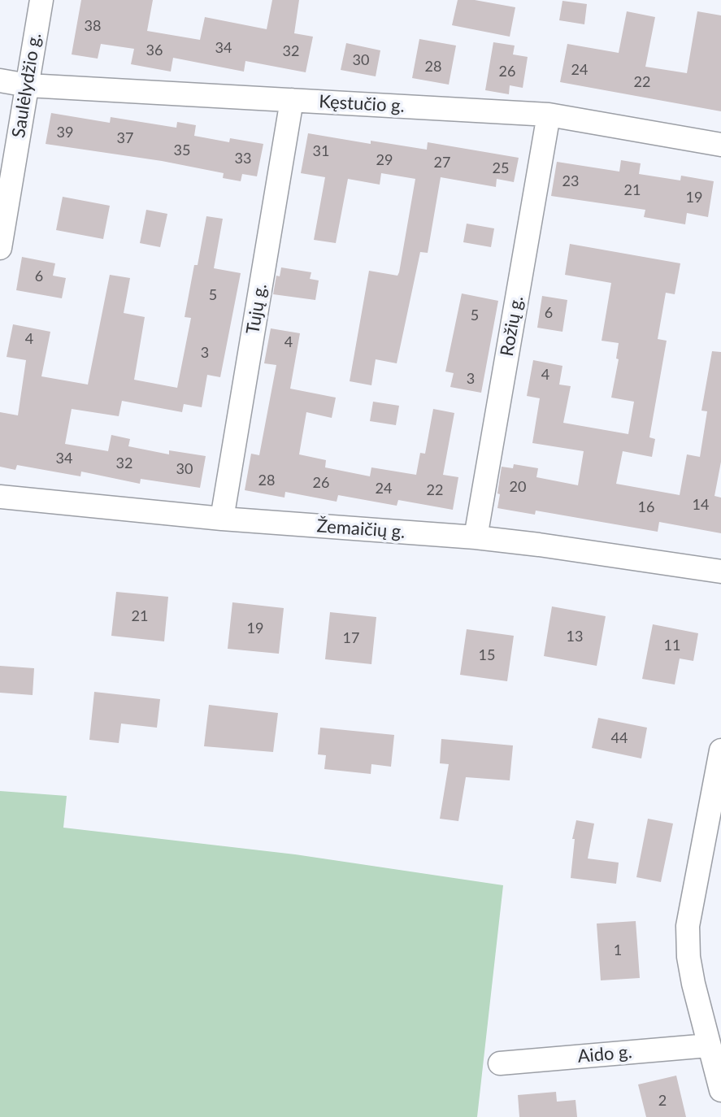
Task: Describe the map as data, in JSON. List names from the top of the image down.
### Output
{
  "streets": {
    "street": [
      "Saulėlydžio g.",
      "Kęstučio g.",
      "Tujų g.",
      "Rožių g.",
      "Žemaičių g.",
      "Aido g."
    ]
  },
  "crossings": [
    ["Saulėlydžio g.", "Kęstučio g."],
    ["Kęstučio g.", "Tujų g."],
    ["Kęstučio g.", "Rožių g."],
    ["Tujų g.", "Žemaičių g."],
    ["Rožių g.", "Žemaičių g."]
  ],
  "house_numbers": [
    "38",
    "34",
    "36",
    "32",
    "30",
    "28",
    "24",
    "26",
    "22",
    "39",
    "37",
    "35",
    "31",
    "33",
    "29",
    "27",
    "25",
    "23",
    "21",
    "19",
    "6",
    "5",
    "6",
    "5",
    "4",
    "4",
    "3",
    "4",
    "3",
    "34",
    "32",
    "30",
    "28",
    "26",
    "20",
    "24",
    "22",
    "14",
    "16",
    "21",
    "19",
    "13",
    "17",
    "11",
    "15",
    "44",
    "1",
    "2"
  ]
}
